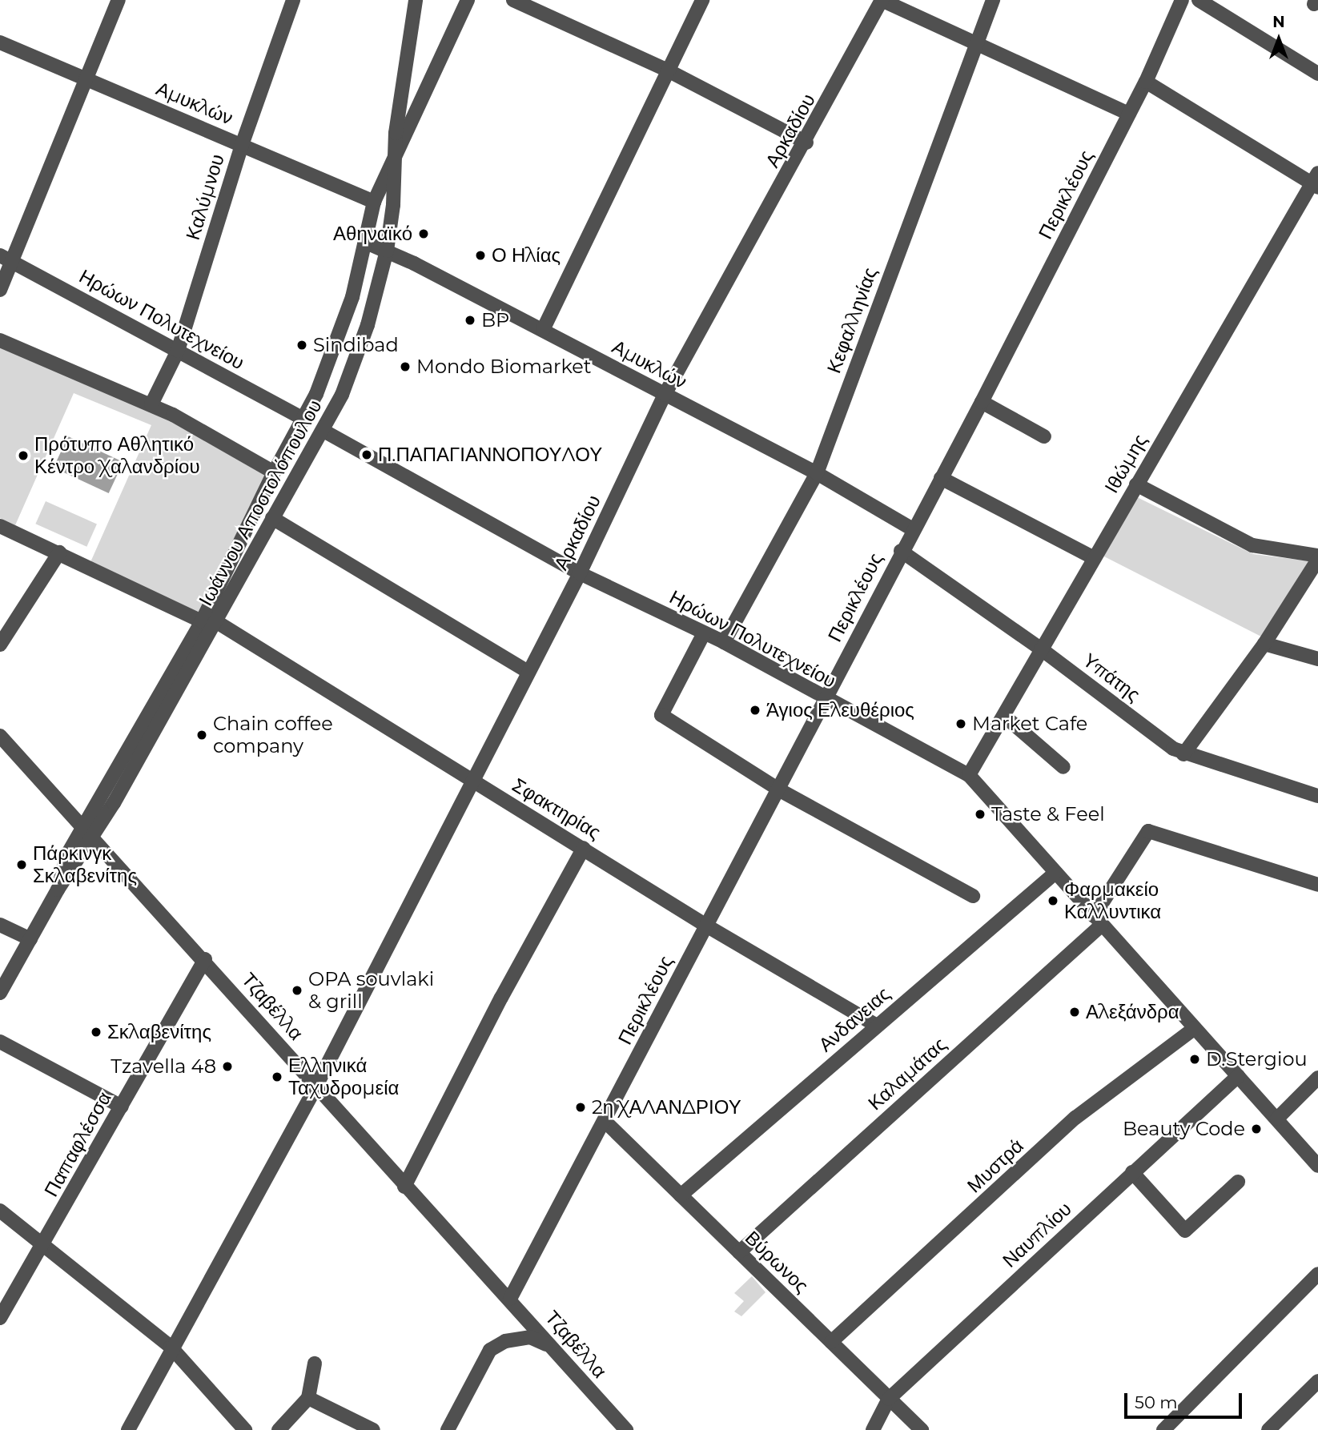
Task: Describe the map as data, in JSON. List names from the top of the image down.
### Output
{
  "streets": {
    "street": [
      "Αμυκλών",
      "Αρκαδίου",
      "Περικλέους",
      "Καλύμνου",
      "Ηρώων Πολυτεχνείου",
      "Κεφαλληνίας",
      "Ιθώμης",
      "Ιωάννου Αποστολόπουλου",
      "Υπάτης",
      "Σφακτηρίας",
      "Τζαβέλλα",
      "Ανδανειας",
      "Καλαμάτας",
      "Παπαφλέσσα",
      "Μυστρά",
      "Ναυπλίου",
      "Βύρωνος"
    ]
  },
  "crossings": [
    ["Αμυκλών", "Αρκαδίου"],
    ["Αμυκλών", "Περικλέους"],
    ["Αμυκλών", "Καλύμνου"],
    ["Αμυκλών", "Κεφαλληνίας"],
    ["Αμυκλών", "Ιωάννου Αποστολόπουλου"],
    ["Αρκαδίου", "Ηρώων Πολυτεχνείου"],
    ["Αρκαδίου", "Σφακτηρίας"],
    ["Αρκαδίου", "Τζαβέλλα"],
    ["Περικλέους", "Ηρώων Πολυτεχνείου"],
    ["Περικλέους", "Υπάτης"],
    ["Περικλέους", "Σφακτηρίας"],
    ["Περικλέους", "Τζαβέλλα"],
    ["Περικλέους", "Βύρωνος"],
    ["Καλύμνου", "Ηρώων Πολυτεχνείου"],
    ["Ηρώων Πολυτεχνείου", "Κεφαλληνίας"],
    ["Ηρώων Πολυτεχνείου", "Ιθώμης"],
    ["Ηρώων Πολυτεχνείου", "Ιωάννου Αποστολόπουλου"],
    ["Ηρώων Πολυτεχνείου", "Ανδανειας"],
    ["Ηρώων Πολυτεχνείου", "Καλαμάτας"],
    ["Ηρώων Πολυτεχνείου", "Μυστρά"],
    ["Ηρώων Πολυτεχνείου", "Ναυπλίου"],
    ["Ιθώμης", "Υπάτης"],
    ["Ιωάννου Αποστολόπουλου", "Σφακτηρίας"],
    ["Ιωάννου Αποστολόπουλου", "Τζαβέλλα"],
    ["Σφακτηρίας", "Ανδανειας"],
    ["Τζαβέλλα", "Παπαφλέσσα"],
    ["Ανδανειας", "Βύρωνος"],
    ["Καλαμάτας", "Βύρωνος"],
    ["Μυστρά", "Βύρωνος"],
    ["Ναυπλίου", "Βύρωνος"]
  ],
  "places": [
    "Αθηναϊκό",
    "Ο Ηλίας",
    "BP",
    "Sindibad",
    "Mondo Biomarket",
    "Π.ΠΑΠΑΓΙΑΝΝΟΠΟΥΛΟΥ",
    "Πρότυπο Αθλητικό Κέντρο Χαλανδρίου",
    "Άγιος Ελευθέριος",
    "Market Cafe",
    "Chain coffee company",
    "Taste & Feel",
    "Πάρκινγκ Σκλαβενίτης",
    "Φαρμακείο Καλλυντικα",
    "OPA souvlaki & grill",
    "Αλεξάνδρα",
    "Σκλαβενίτης",
    "D.Stergiou",
    "Tzavella 48",
    "Ελληνικά Ταχυδρομεία",
    "2η ΧΑΛΑΝΔΡΙΟΥ",
    "Beauty Code"
  ],
  "scale_bar": "50 m",
  "north": "top"
}
